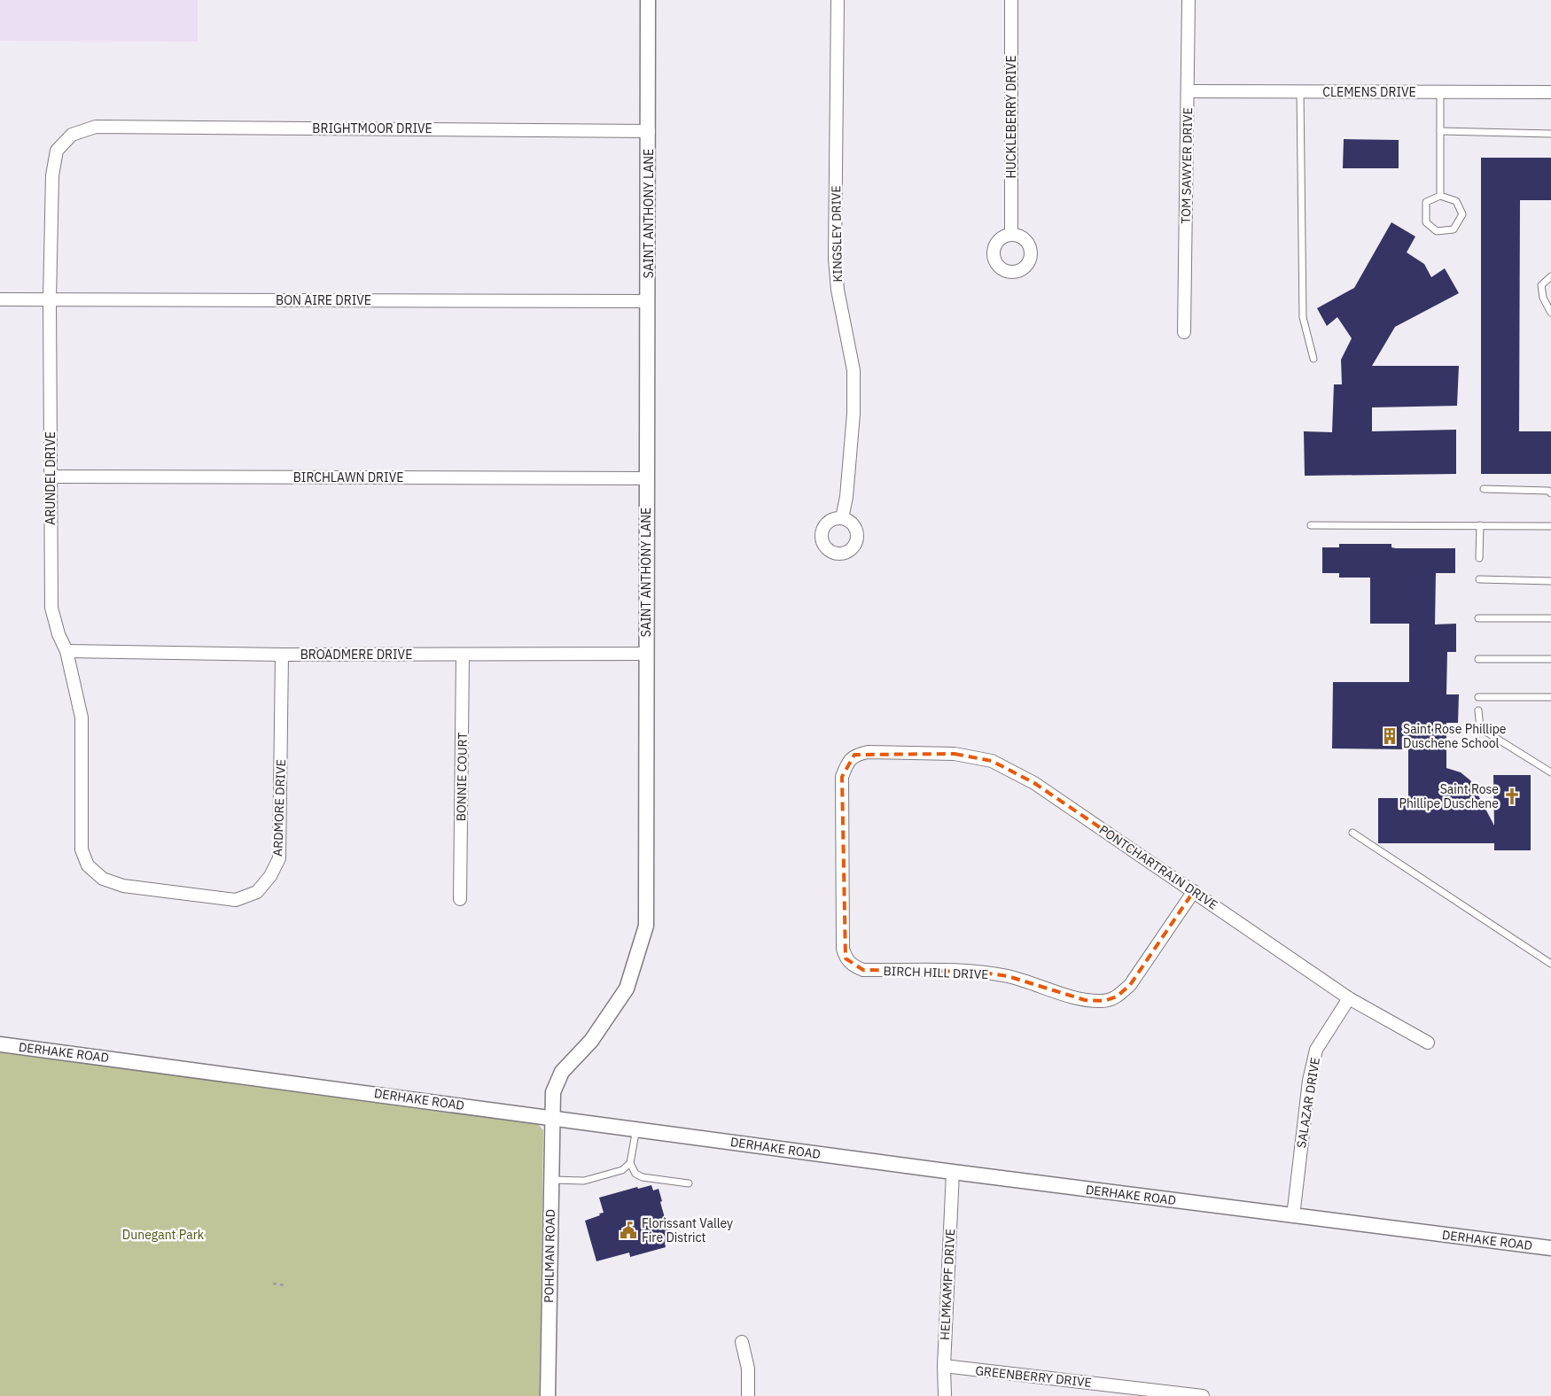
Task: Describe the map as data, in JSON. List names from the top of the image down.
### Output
{
  "streets": {
    "street": [
      "CLEMENS DRIVE",
      "HUCKLEBERRY DRIVE",
      "BRIGHTMOOR DRIVE",
      "TOM SAWYER DRIVE",
      "SAINT ANTHONY LANE",
      "KINGSLEY DRIVE",
      "BON AIRE DRIVE",
      "BIRCHLAWN DRIVE",
      "ARUNDEL DRIVE",
      "BROADMERE DRIVE",
      "BONNIE COURT",
      "ARDMORE DRIVE",
      "PONTCHARTRAIN DRIVE",
      "BIRCH HILL DRIVE",
      "DERHAKE ROAD",
      "SALAZAR DRIVE",
      "POHLMAN ROAD",
      "HELMKAMPF DRIVE",
      "GREENBERRY DRIVE"
    ]
  },
  "crossings": [
    ["CLEMENS DRIVE", "TOM SAWYER DRIVE"],
    ["BRIGHTMOOR DRIVE", "SAINT ANTHONY LANE"],
    ["BRIGHTMOOR DRIVE", "ARUNDEL DRIVE"],
    ["SAINT ANTHONY LANE", "BON AIRE DRIVE"],
    ["SAINT ANTHONY LANE", "BIRCHLAWN DRIVE"],
    ["SAINT ANTHONY LANE", "BROADMERE DRIVE"],
    ["SAINT ANTHONY LANE", "DERHAKE ROAD"],
    ["SAINT ANTHONY LANE", "POHLMAN ROAD"],
    ["BON AIRE DRIVE", "ARUNDEL DRIVE"],
    ["BIRCHLAWN DRIVE", "ARUNDEL DRIVE"],
    ["ARUNDEL DRIVE", "BROADMERE DRIVE"],
    ["ARUNDEL DRIVE", "ARDMORE DRIVE"],
    ["BROADMERE DRIVE", "BONNIE COURT"],
    ["BROADMERE DRIVE", "ARDMORE DRIVE"],
    ["PONTCHARTRAIN DRIVE", "BIRCH HILL DRIVE"],
    ["PONTCHARTRAIN DRIVE", "SALAZAR DRIVE"],
    ["DERHAKE ROAD", "SALAZAR DRIVE"],
    ["DERHAKE ROAD", "POHLMAN ROAD"],
    ["DERHAKE ROAD", "HELMKAMPF DRIVE"],
    ["HELMKAMPF DRIVE", "GREENBERRY DRIVE"]
  ],
  "parks": ["Dunegant Park"],
  "places": {
    "building": ["Saint Rose Phillipe Duschene School"],
    "church": ["Saint Rose Phillipe Duschene"],
    "public building": ["Florissant Valley Fire District"]
  }
}
